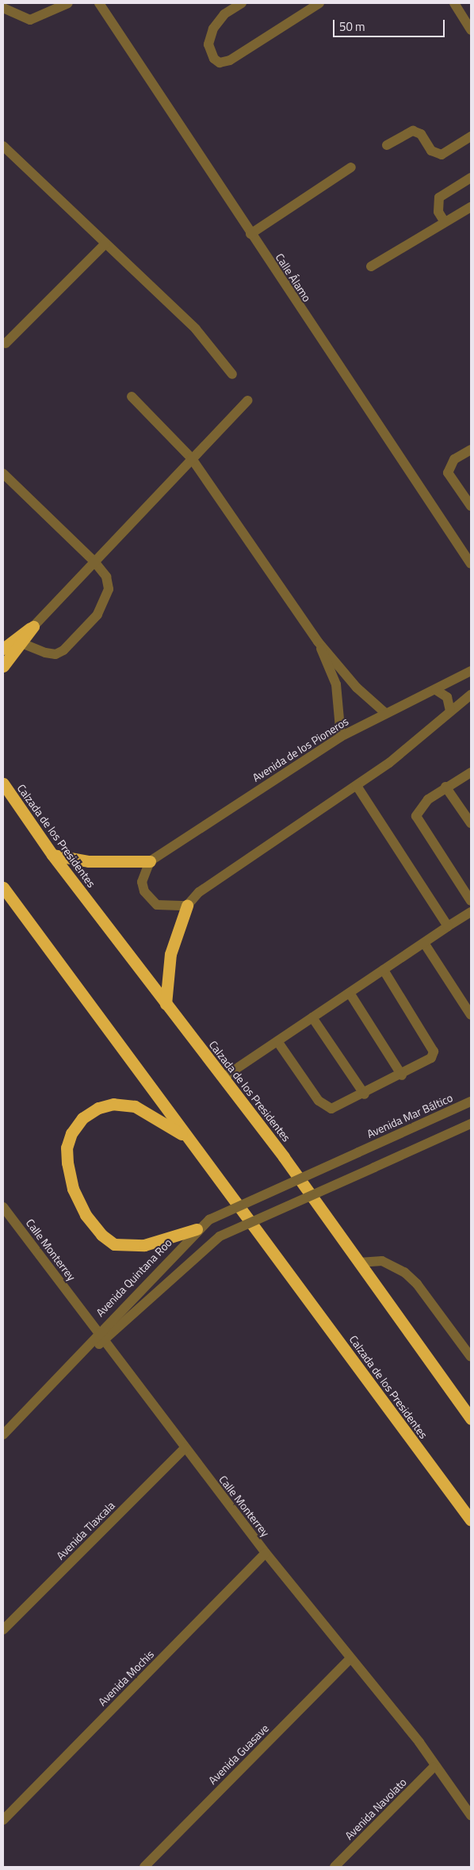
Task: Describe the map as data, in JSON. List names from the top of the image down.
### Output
{
  "streets": {
    "highway": ["Calzada de los Presidentes"],
    "street": [
      "Calle Álamo",
      "Avenida de los Pioneros",
      "Avenida Mar Báltico",
      "Calle Monterrey",
      "Avenida Quintana Roo",
      "Avenida Tlaxcala",
      "Avenida Mochis",
      "Avenida Guasave",
      "Avenida Navolato"
    ]
  },
  "crossings": [
    ["Avenida Mar Báltico", "Avenida Quintana Roo"],
    ["Calle Monterrey", "Avenida Quintana Roo"],
    ["Calle Monterrey", "Avenida Tlaxcala"],
    ["Calle Monterrey", "Avenida Mochis"],
    ["Calle Monterrey", "Avenida Guasave"],
    ["Calle Monterrey", "Avenida Navolato"]
  ],
  "scale_bar": "50 m"
}
